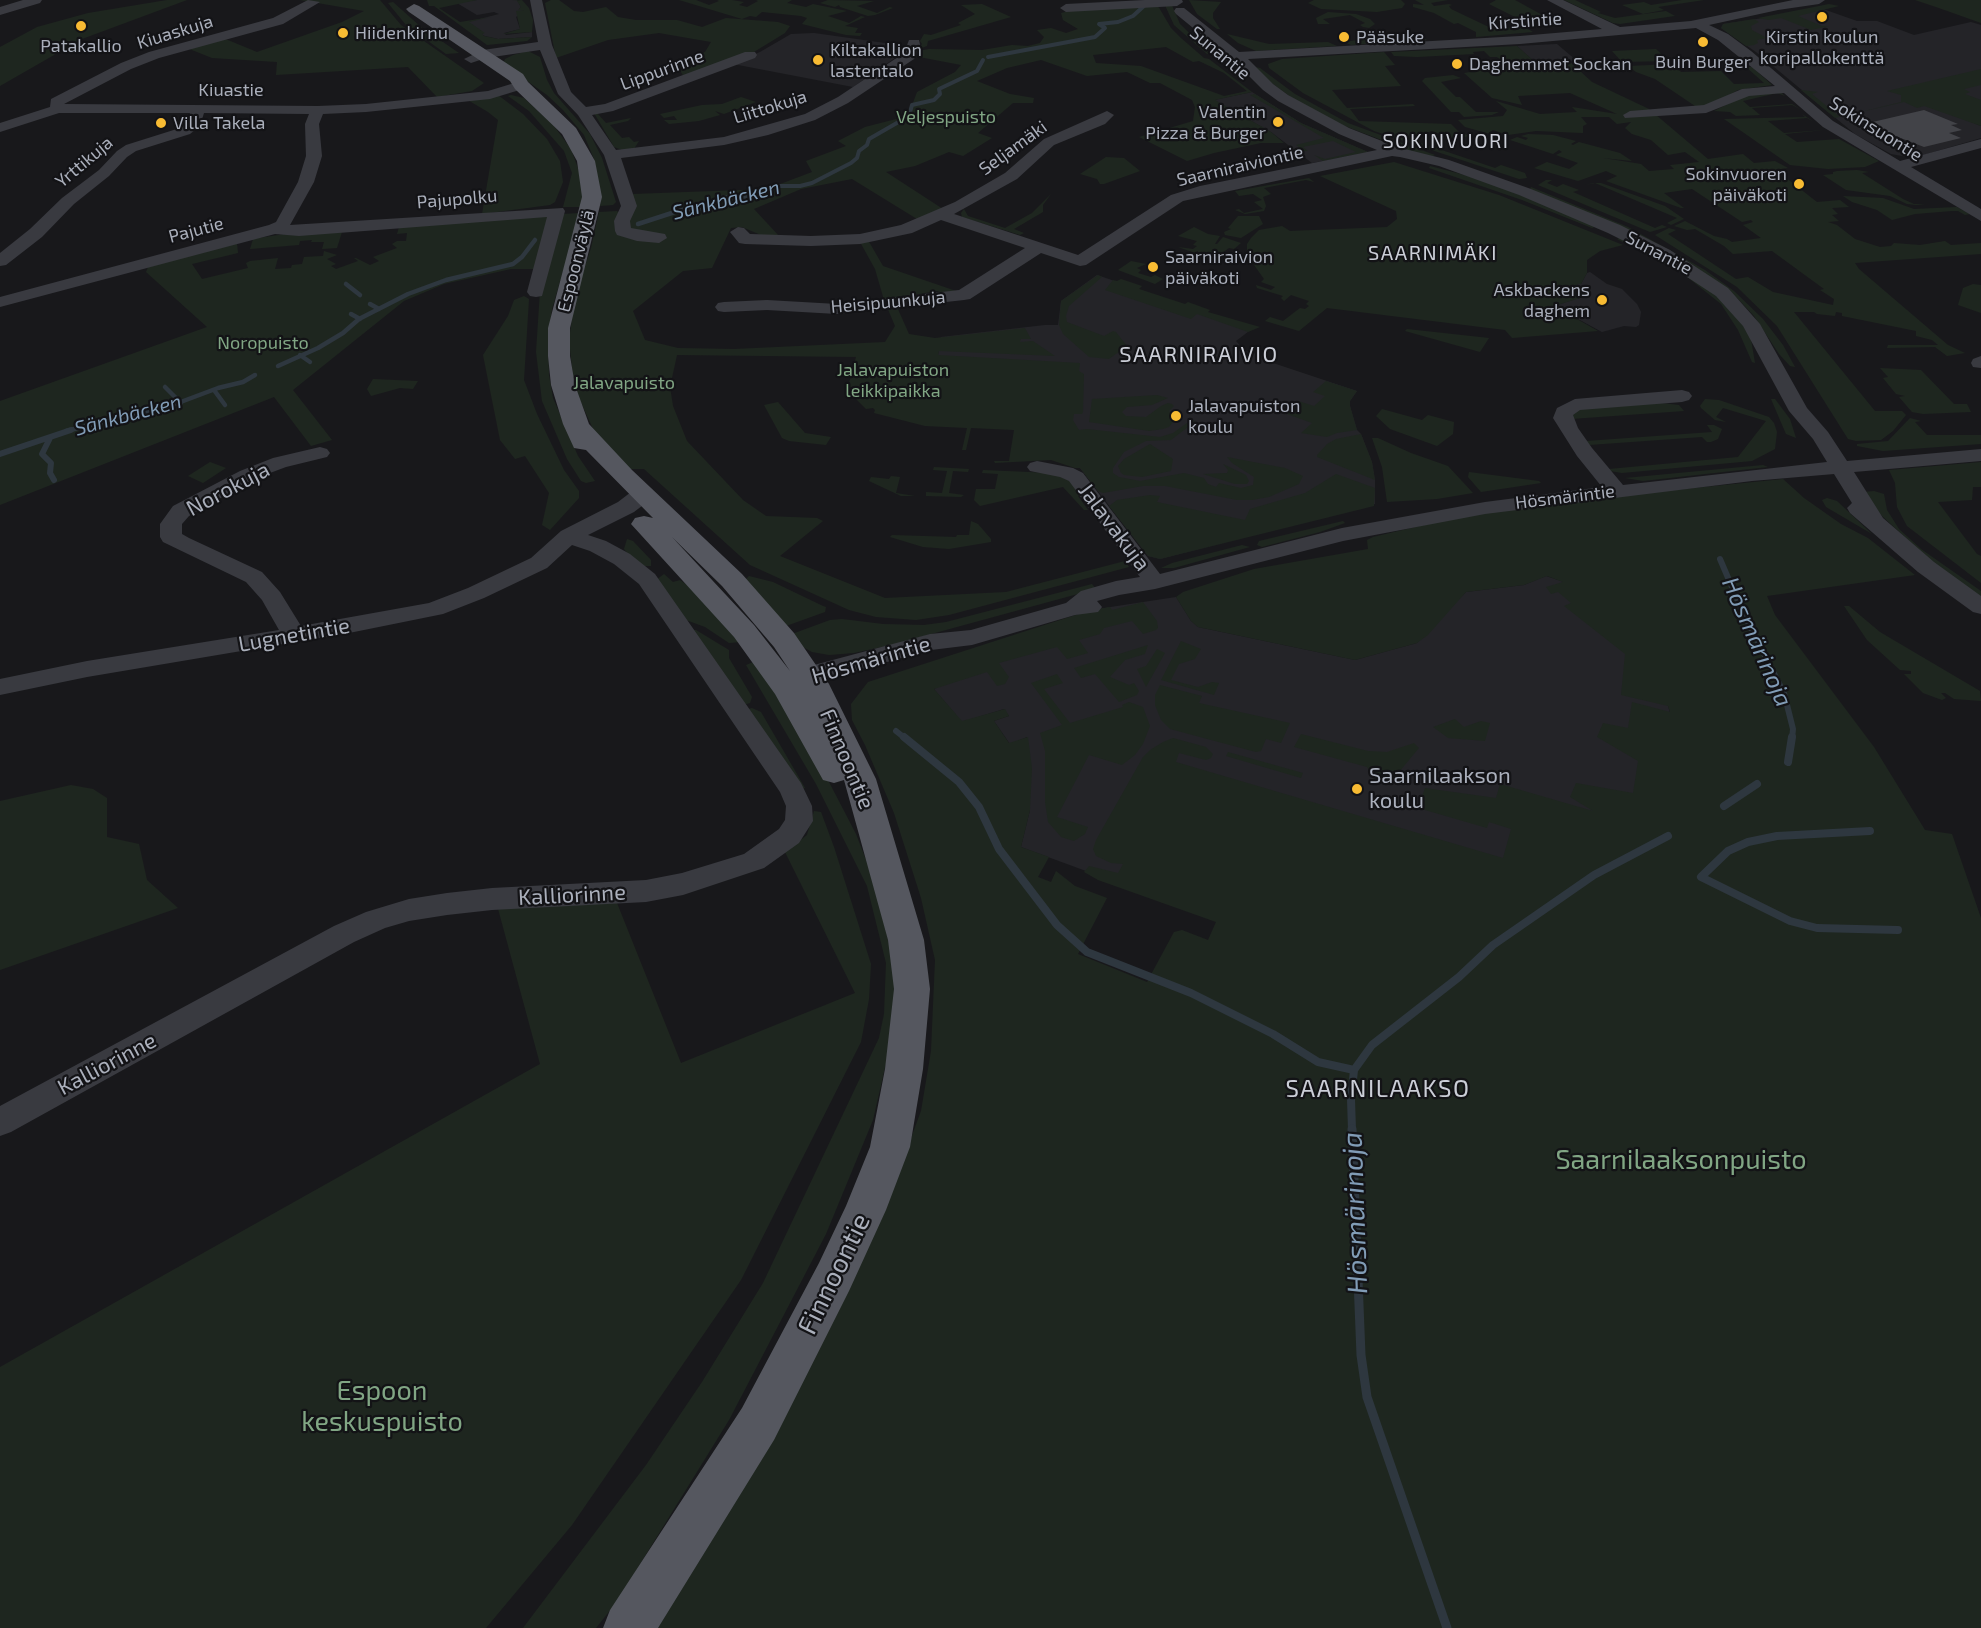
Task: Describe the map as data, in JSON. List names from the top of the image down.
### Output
{
  "streets": {
    "main road": ["Espoonväylä", "Finnoontie"],
    "street": [
      "Kirstintie",
      "Kiuaskuja",
      "Sunantie",
      "Lippurinne",
      "Kiuastie",
      "Liittokuja",
      "Sokinsuontie",
      "Seljamäki",
      "Yrttikuja",
      "Saarniraiviontie",
      "Pajupolku",
      "Pajutie",
      "Heisipuunkuja",
      "Norokuja",
      "Hösmärintie",
      "Jalavakuja",
      "Lugnetintie",
      "Kalliorinne"
    ]
  },
  "crossings": [
    ["Kirstintie", "Sunantie"],
    ["Kirstintie", "Sokinsuontie"],
    ["Kiuaskuja", "Kiuastie"],
    ["Sunantie", "Saarniraiviontie"],
    ["Sunantie", "Hösmärintie"],
    ["Kiuastie", "Yrttikuja"],
    ["Kiuastie", "Espoonväylä"],
    ["Pajupolku", "Pajutie"],
    ["Espoonväylä", "Hösmärintie"],
    ["Espoonväylä", "Lugnetintie"],
    ["Espoonväylä", "Finnoontie"],
    ["Norokuja", "Lugnetintie"],
    ["Hösmärintie", "Jalavakuja"],
    ["Hösmärintie", "Finnoontie"],
    ["Lugnetintie", "Kalliorinne"]
  ],
  "districts": [
    "SOKINVUORI",
    "SAARNIMÄKI",
    "SAARNIRAIVIO",
    "SAARNILAAKSO"
  ],
  "water": ["Sänkbäcken", "Hösmärinoja"],
  "parks": [
    "Veljespuisto",
    "Noropuisto",
    "Jalavapuiston leikkipaikka",
    "Jalavapuisto",
    "Saarnilaaksonpuisto",
    "Espoon keskuspuisto"
  ],
  "places": [
    "Kirstin koulun koripallokenttä",
    "Patakallio",
    "Hiidenkirnu",
    "Pääsuke",
    "Buin Burger",
    "Kiltakallion lastentalo",
    "Daghemmet Sockan",
    "Valentin Pizza & Burger",
    "Villa Takela",
    "Sokinvuoren päiväkoti",
    "Saarniraivion päiväkoti",
    "Askbackens daghem",
    "Jalavapuiston koulu",
    "Saarnilaakson koulu"
  ]
}
